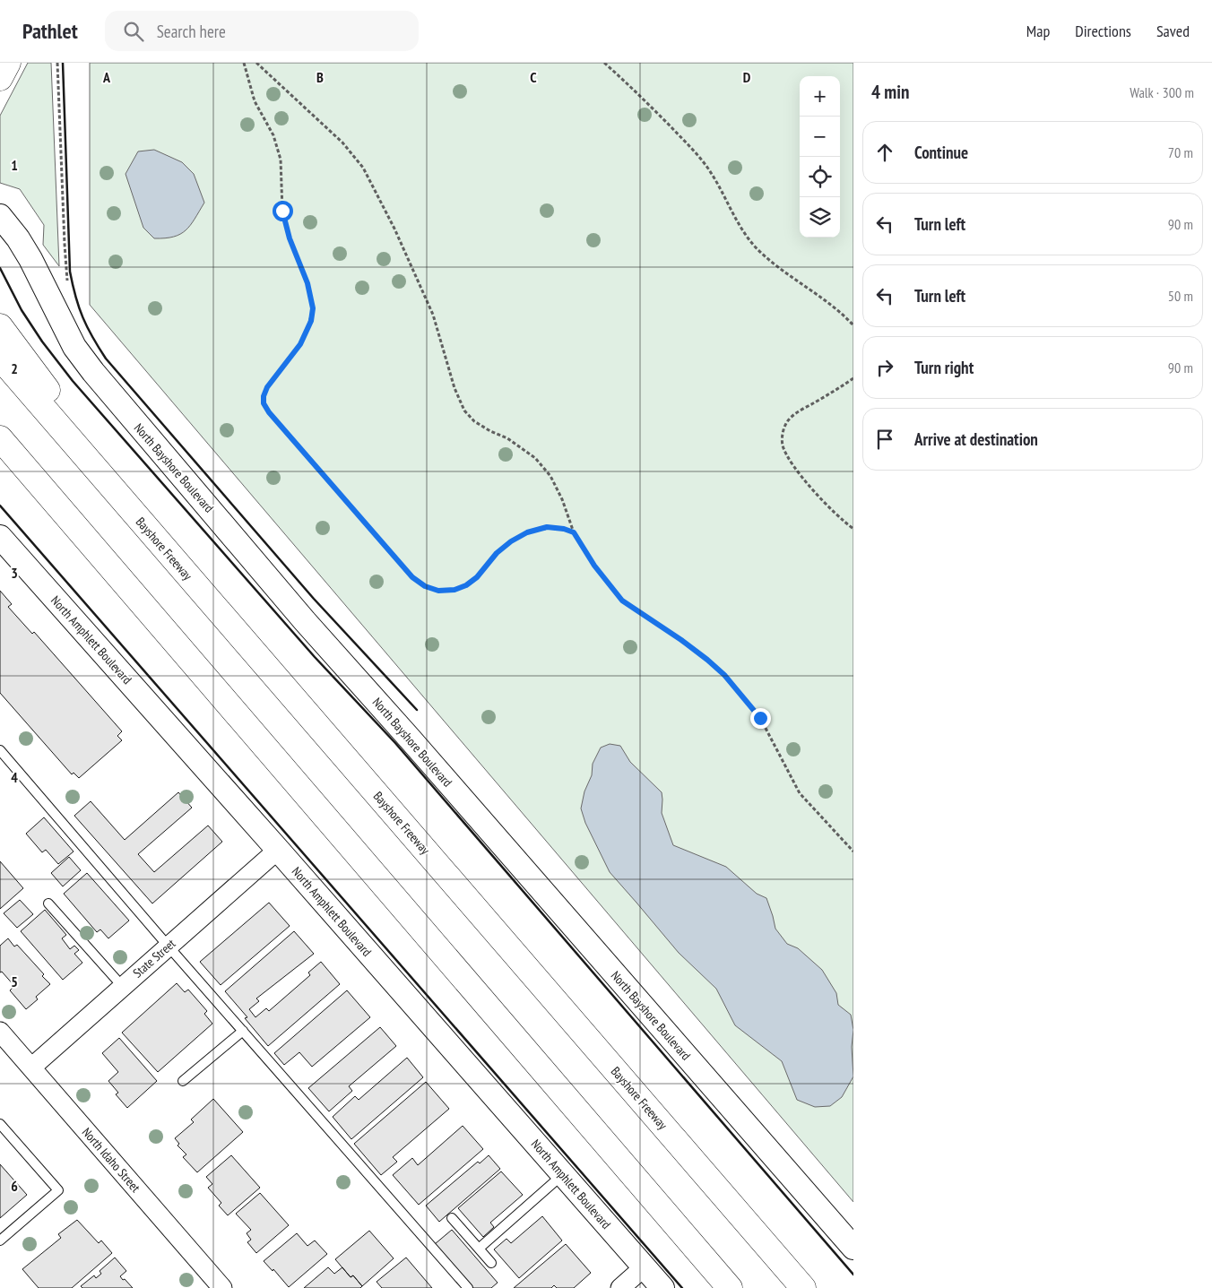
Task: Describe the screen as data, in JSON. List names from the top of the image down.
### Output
{
  "streets": {
    "main road": ["Bayshore Freeway"],
    "street": [
      "North Bayshore Boulevard",
      "North Amphlett Boulevard",
      "State Street",
      "North Idaho Street"
    ]
  },
  "crossings": [
    ["North Amphlett Boulevard", "State Street"],
    ["State Street", "North Idaho Street"]
  ],
  "page": {
    "header": "Pathlet",
    "search": "Search here",
    "nav": ["Map", "Directions", "Saved"],
    "heading": ["4 min", "Walk · 300 m"],
    "map_buttons": ["+", "−"],
    "list": [
      ["Continue", "70 m"],
      ["Turn left", "90 m"],
      ["Turn left", "50 m"],
      ["Turn right", "90 m"],
      "Arrive at destination"
    ]
  },
  "grid": {
    "columns": [
      "A",
      "B",
      "C",
      "D"
    ],
    "rows": [
      "1",
      "2",
      "3",
      "4",
      "5",
      "6"
    ]
  }
}
